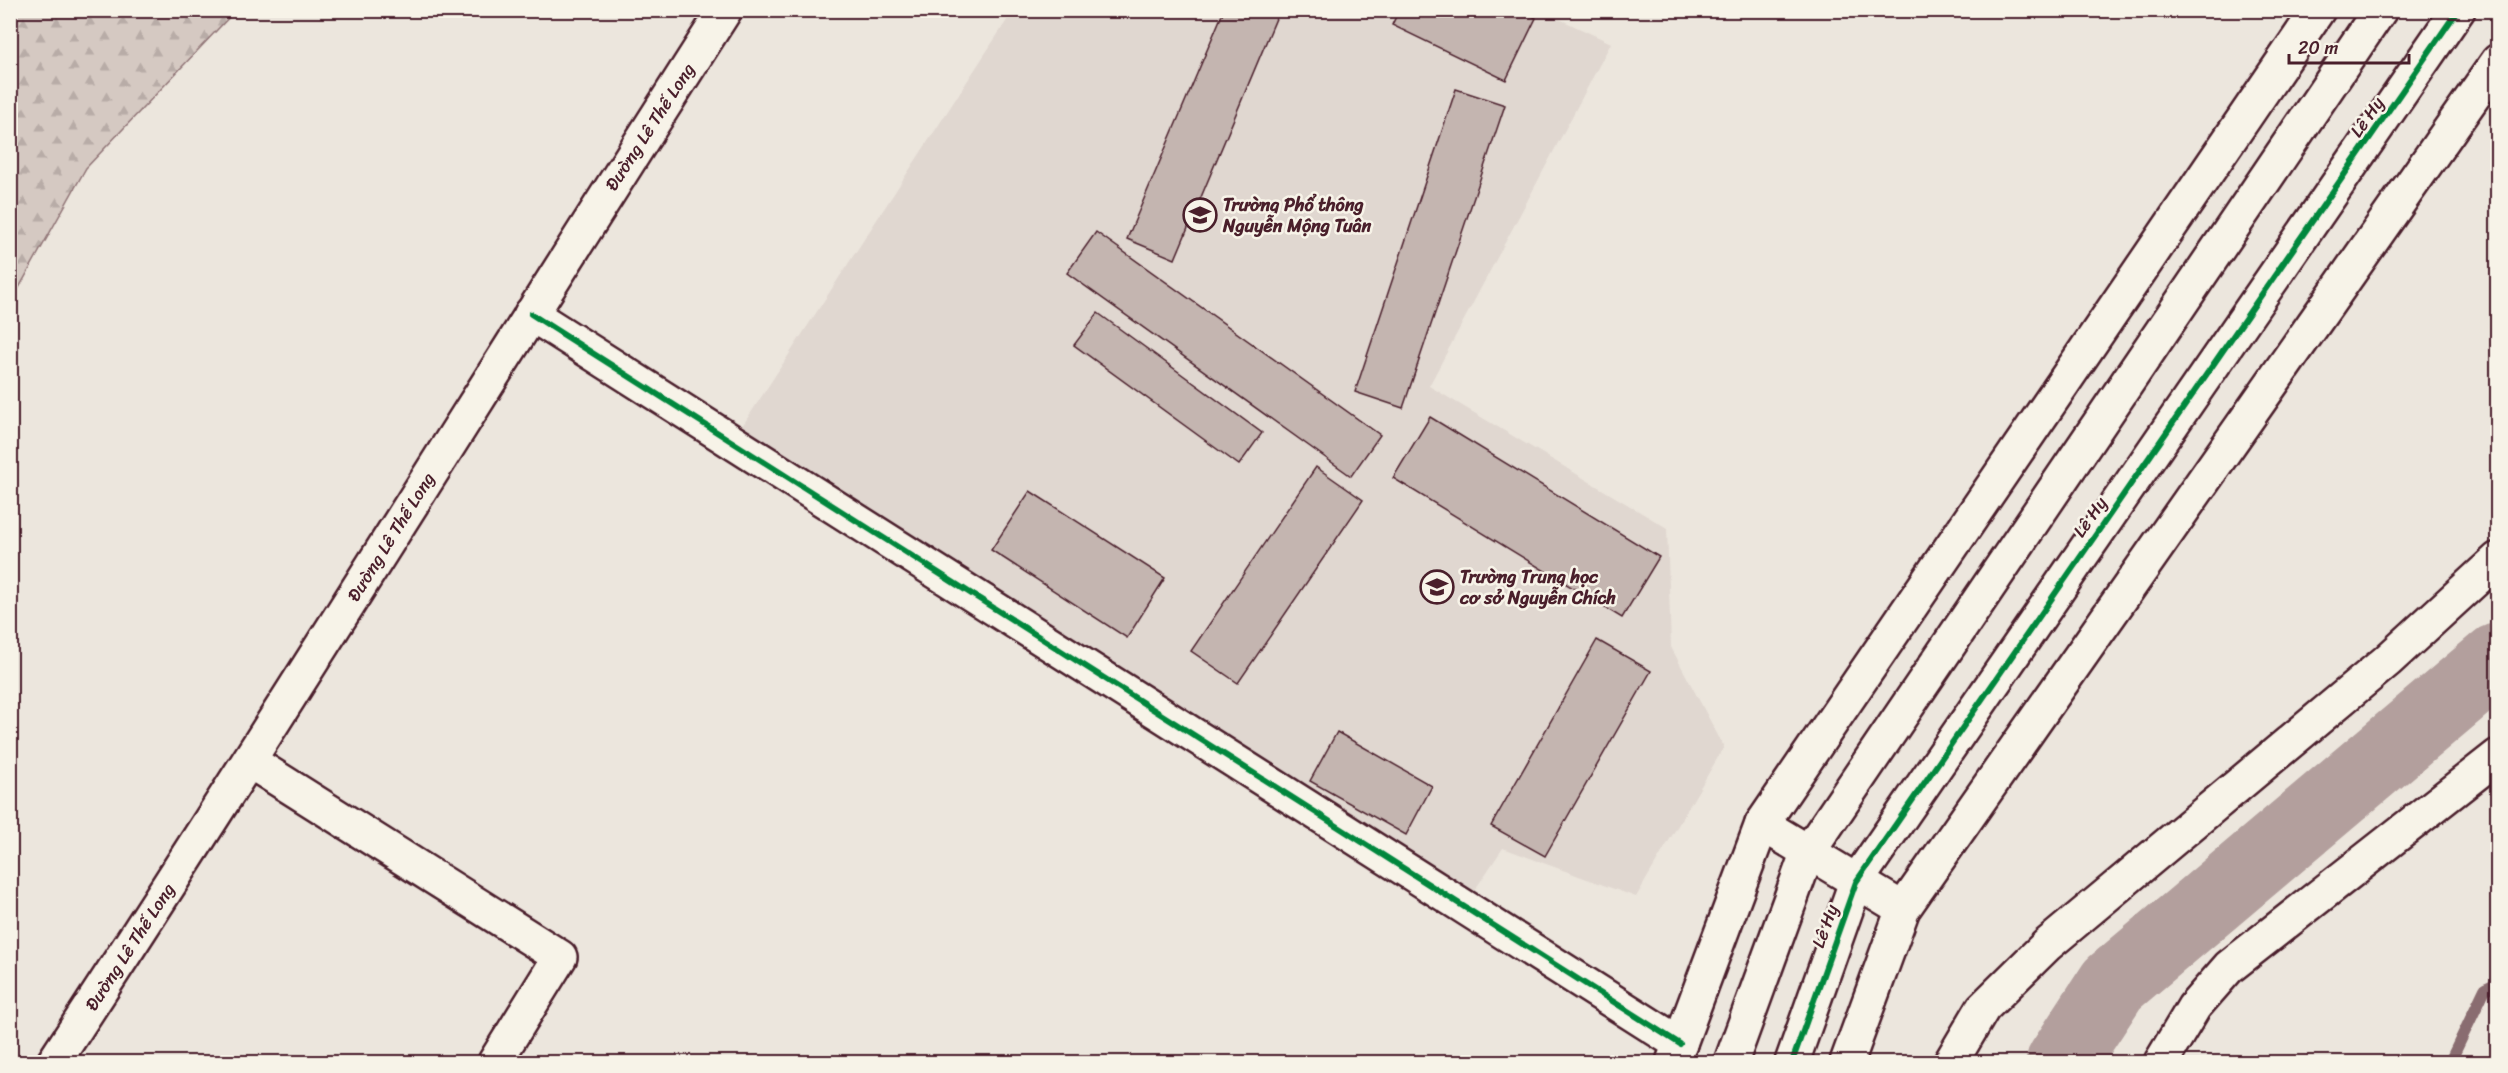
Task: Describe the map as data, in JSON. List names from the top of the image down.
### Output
{
  "streets": {
    "main road": ["Lê Hy", "Đường Lê Thế Long"]
  },
  "places": {
    "school or university": ["Trường Phổ thông Nguyễn Mộng Tuân", "Trường Trung học cơ sở Nguyễn Chích"]
  },
  "scale_bar": "20 m"
}
